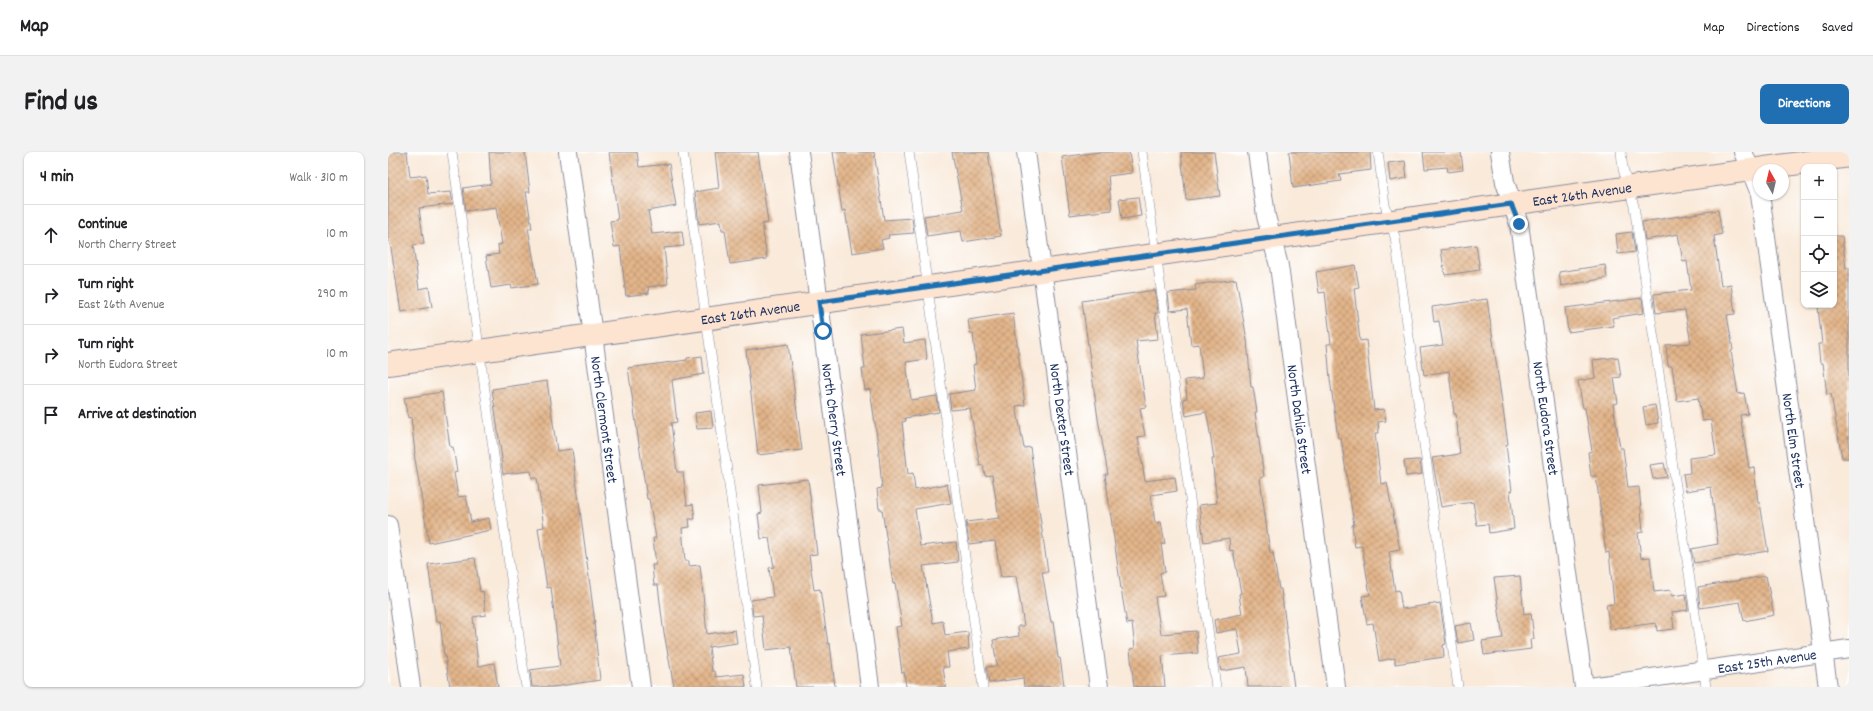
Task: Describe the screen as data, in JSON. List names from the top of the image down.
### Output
{
  "streets": {
    "street": [
      "East 26th Avenue",
      "North Clermont Street",
      "North Cherry Street",
      "North Dahlia Street",
      "North Eudora Street",
      "North Dexter Street",
      "North Elm Street",
      "East 25th Avenue"
    ]
  },
  "crossings": [
    ["East 26th Avenue", "North Clermont Street"],
    ["East 26th Avenue", "North Cherry Street"],
    ["East 26th Avenue", "North Dahlia Street"],
    ["East 26th Avenue", "North Eudora Street"],
    ["East 26th Avenue", "North Dexter Street"],
    ["North Elm Street", "East 25th Avenue"]
  ],
  "north": "top",
  "page": {
    "header": "Map",
    "nav": ["Map", "Directions", "Saved"],
    "title": "Find us",
    "buttons": "Directions",
    "heading": ["4 min", "Walk · 310 m"],
    "map_buttons": ["+", "−"],
    "list": [
      ["Continue", "North Cherry Street", "10 m"],
      ["Turn right", "East 26th Avenue", "290 m"],
      ["Turn right", "North Eudora Street", "10 m"],
      "Arrive at destination"
    ]
  }
}
